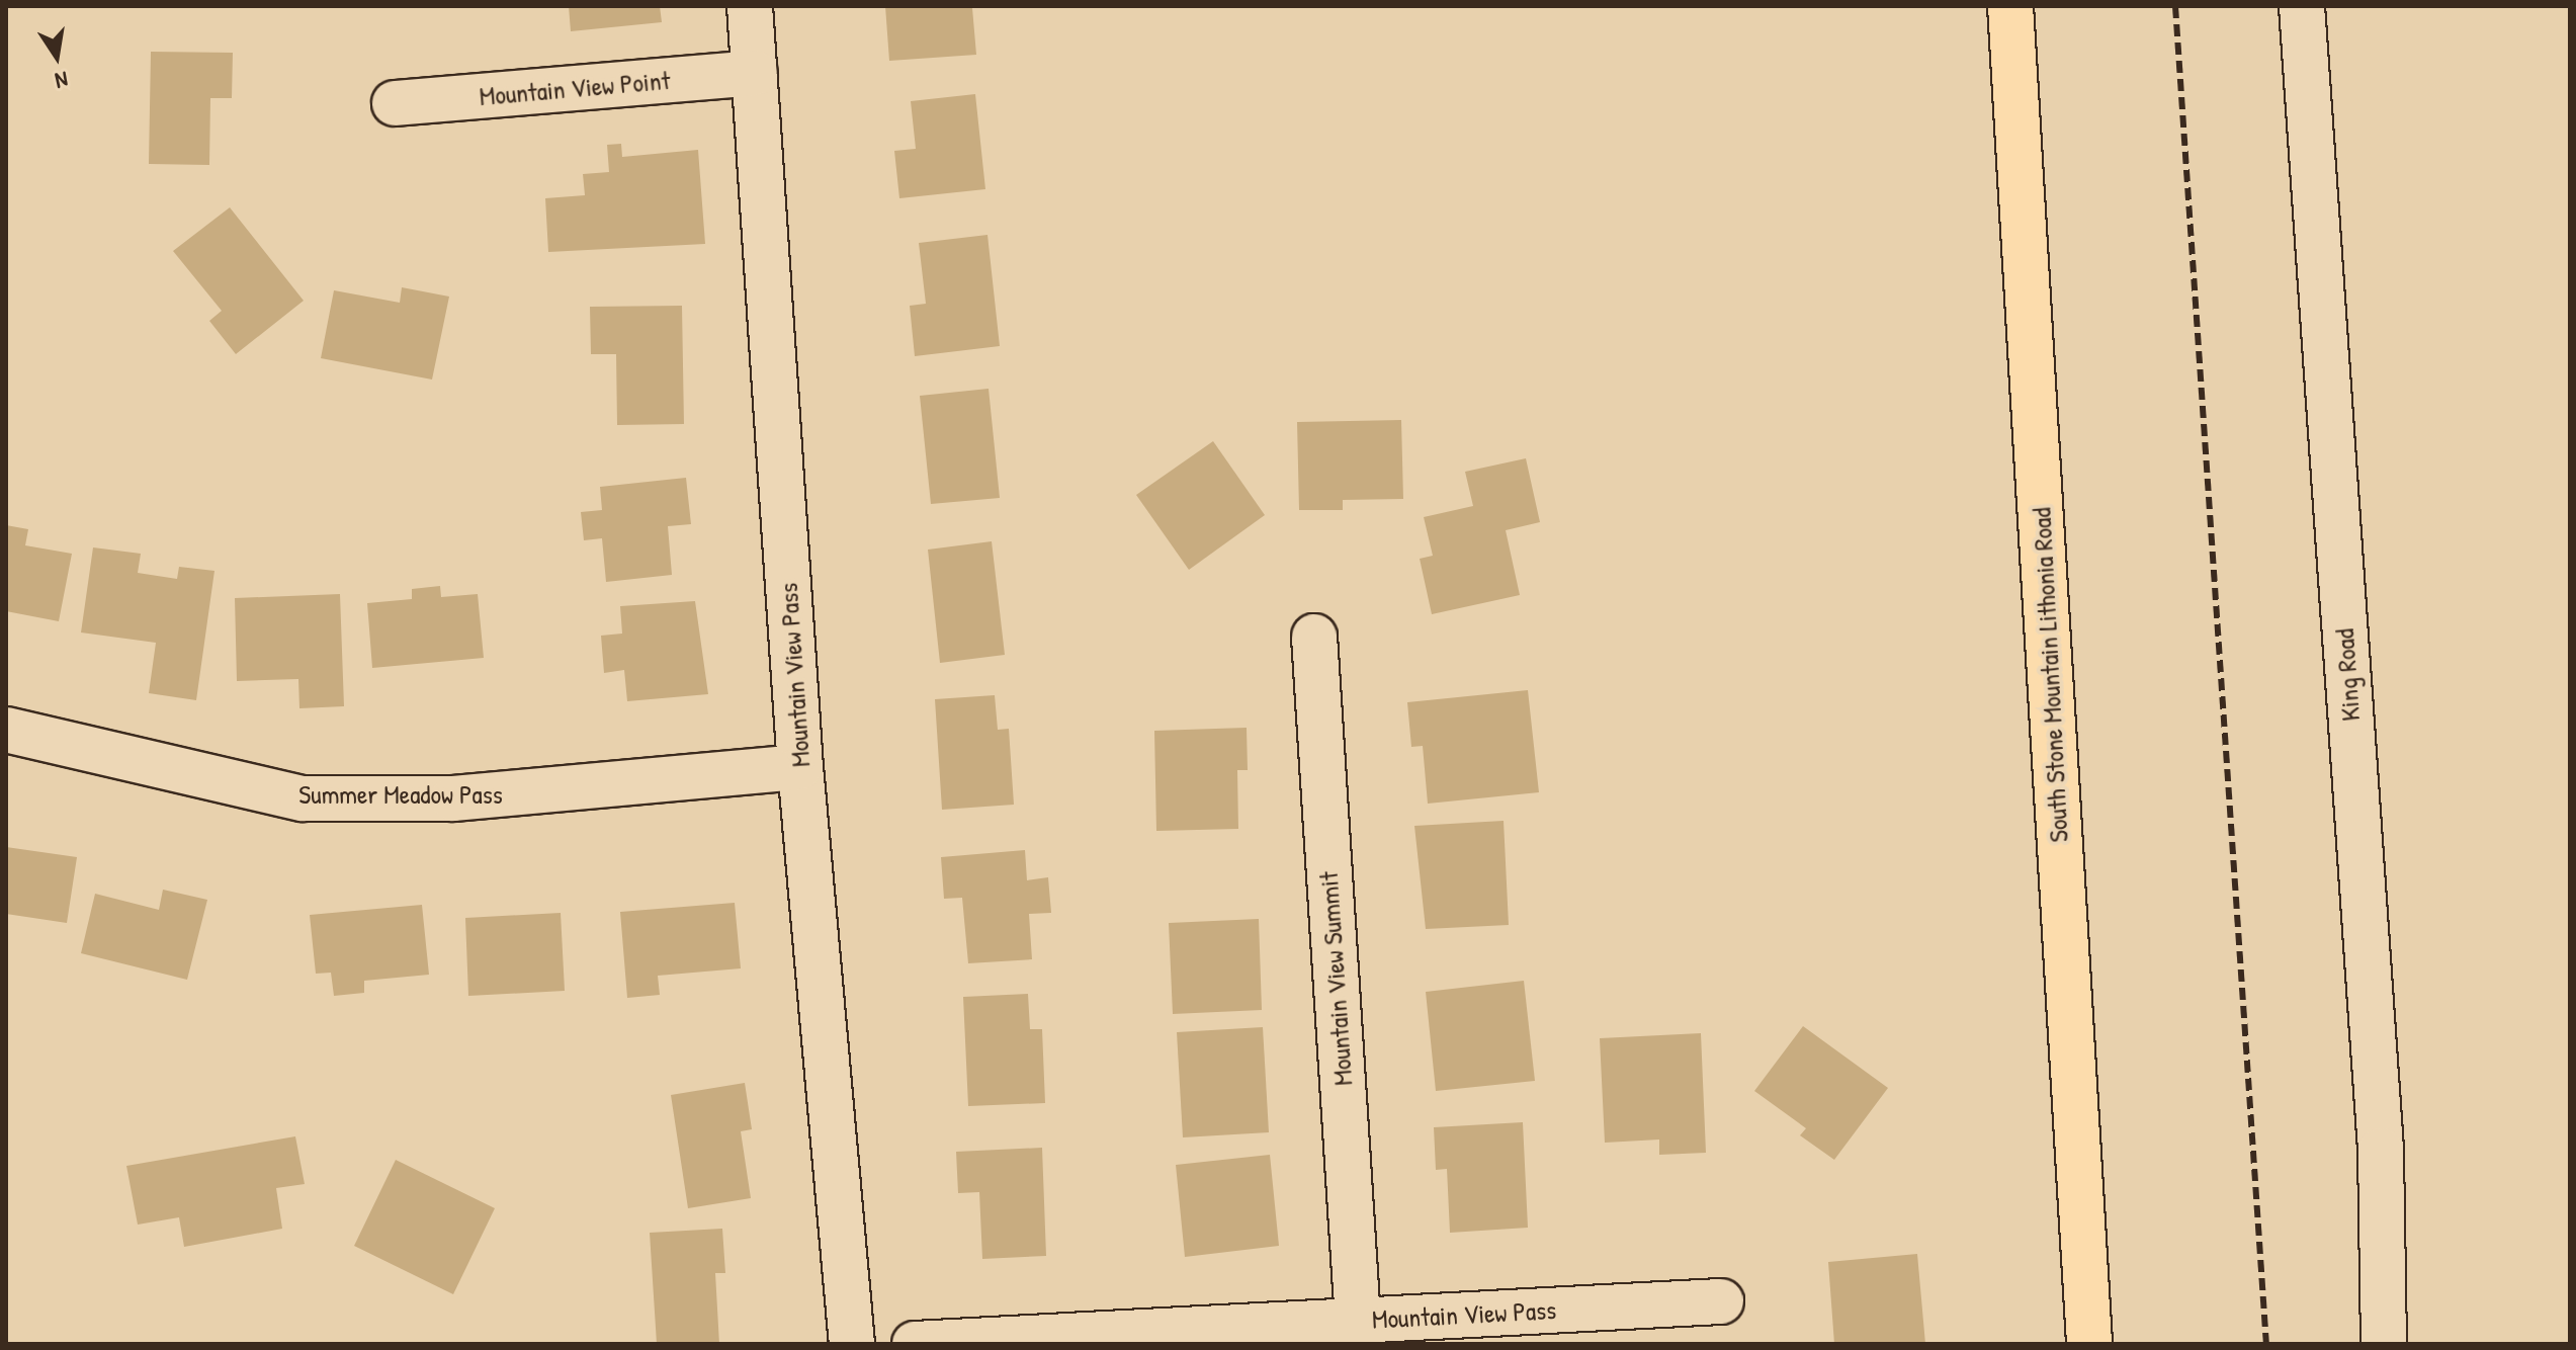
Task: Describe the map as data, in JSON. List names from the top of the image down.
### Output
{
  "streets": {
    "main road": ["South Stone Mountain Lithonia Road"],
    "street": [
      "Mountain View Point",
      "Mountain View Pass",
      "King Road",
      "Summer Meadow Pass",
      "Mountain View Summit"
    ]
  },
  "crossings": [
    ["Mountain View Point", "Mountain View Pass"],
    ["Mountain View Pass", "Summer Meadow Pass"],
    ["Mountain View Pass", "Mountain View Summit"]
  ],
  "north": "bottom"
}
